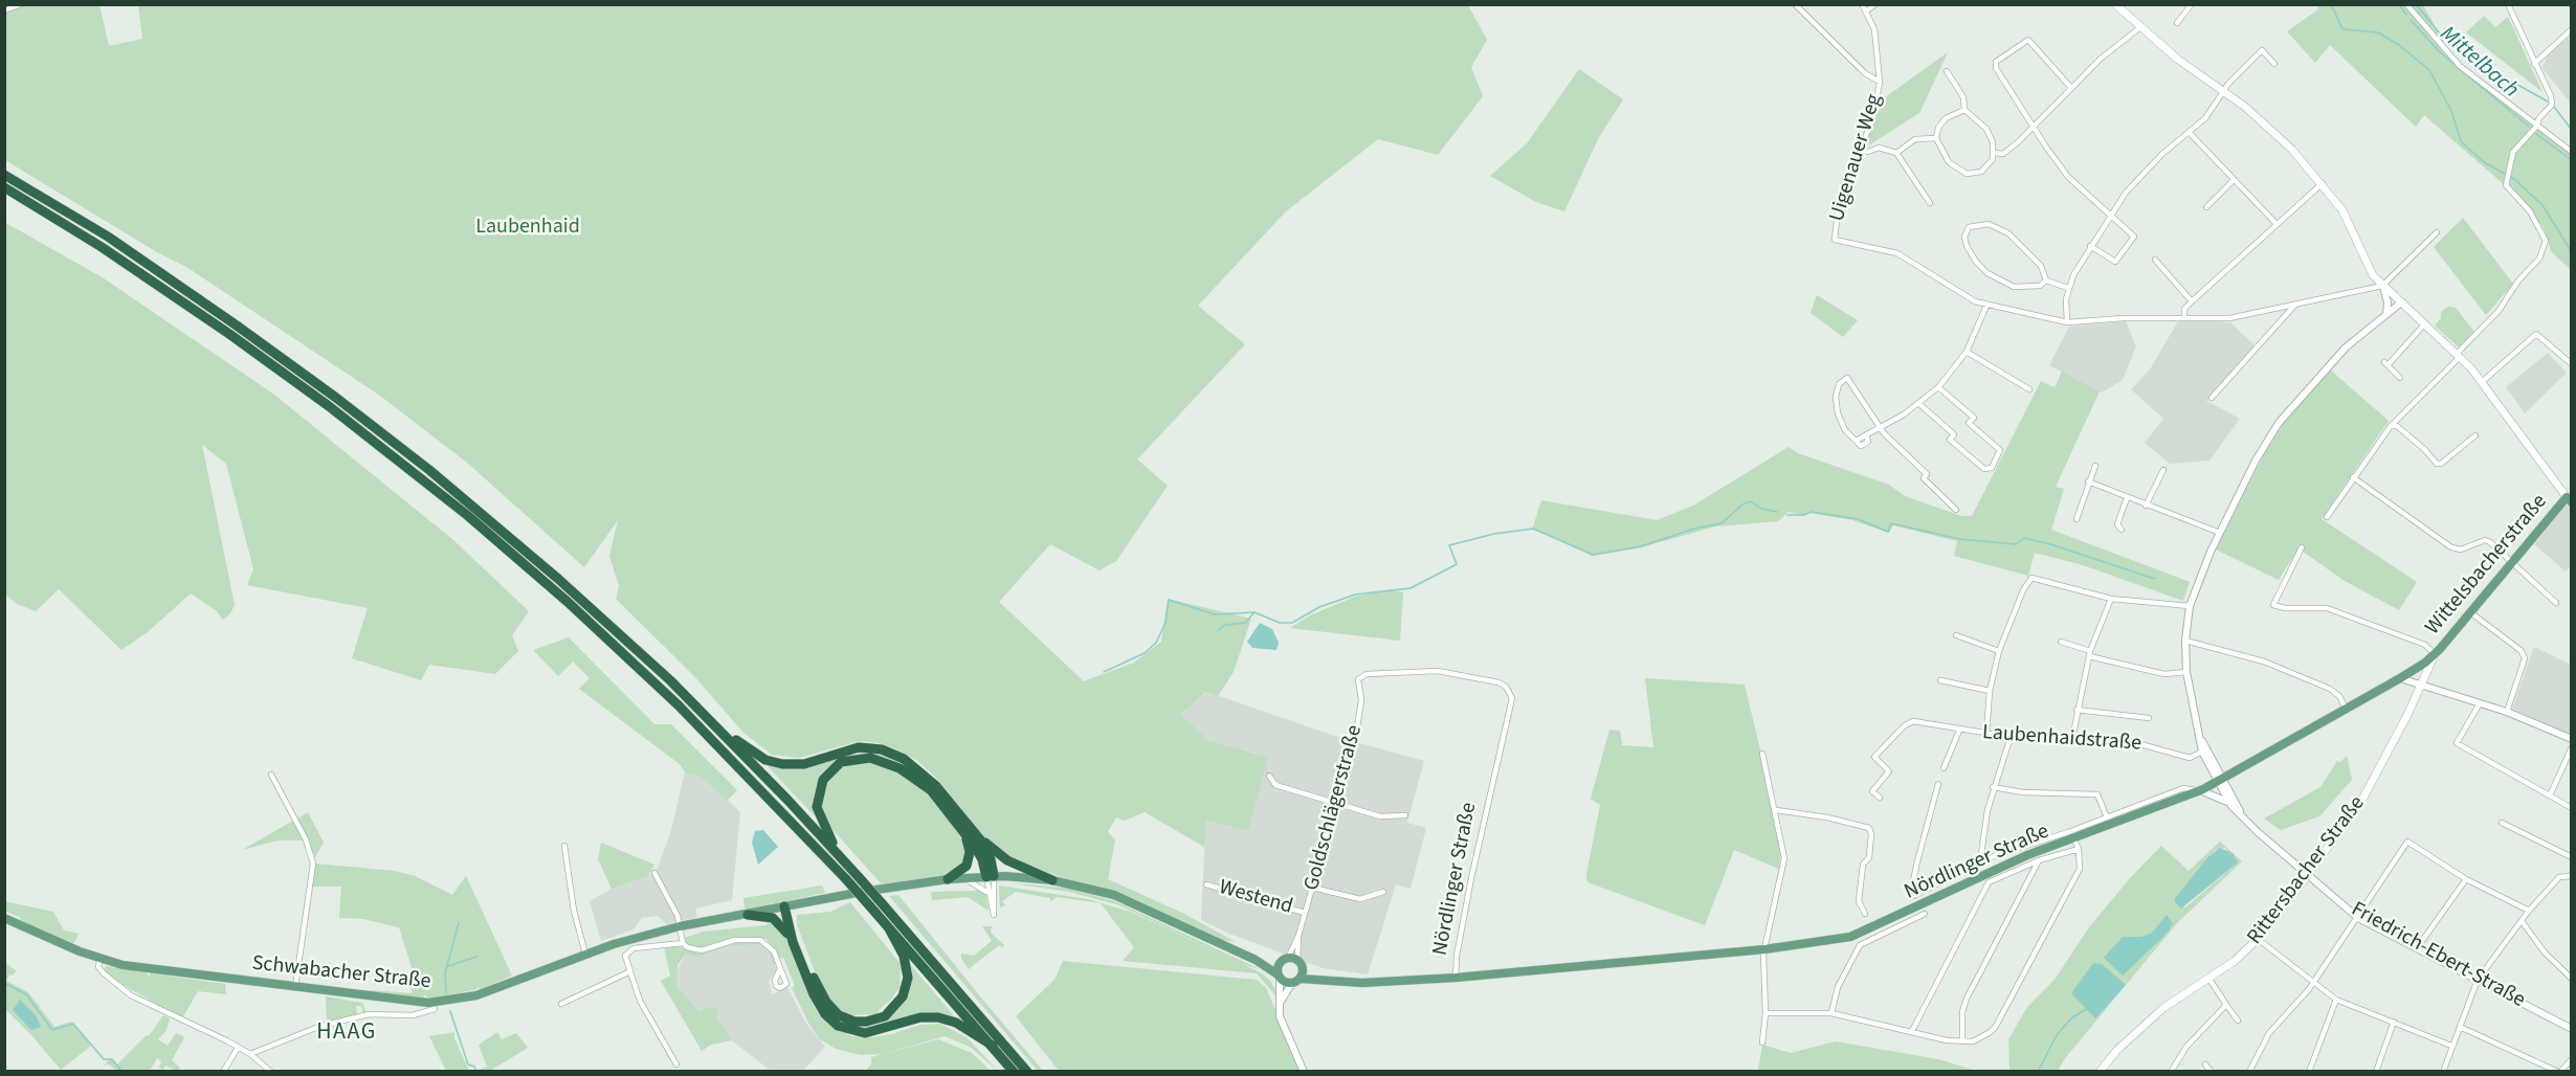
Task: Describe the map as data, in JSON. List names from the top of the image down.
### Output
{
  "streets": {
    "main road": [
      "Wittelsbacherstraße",
      "Nördlinger Straße",
      "Rittersbacher Straße",
      "Schwabacher Straße"
    ],
    "street": [
      "Uigenauer Weg",
      "Laubenhaidstraße",
      "Goldschlägerstraße",
      "Westend",
      "Friedrich-Ebert-Straße"
    ]
  },
  "crossings": [
    ["Wittelsbacherstraße", "Nördlinger Straße"],
    ["Wittelsbacherstraße", "Rittersbacher Straße"],
    ["Goldschlägerstraße", "Nördlinger Straße"],
    ["Goldschlägerstraße", "Westend"],
    ["Nördlinger Straße", "Rittersbacher Straße"],
    ["Rittersbacher Straße", "Friedrich-Ebert-Straße"]
  ],
  "districts": ["HAAG"],
  "water": ["Mittelbach"],
  "parks": ["Laubenhaid"]
}
